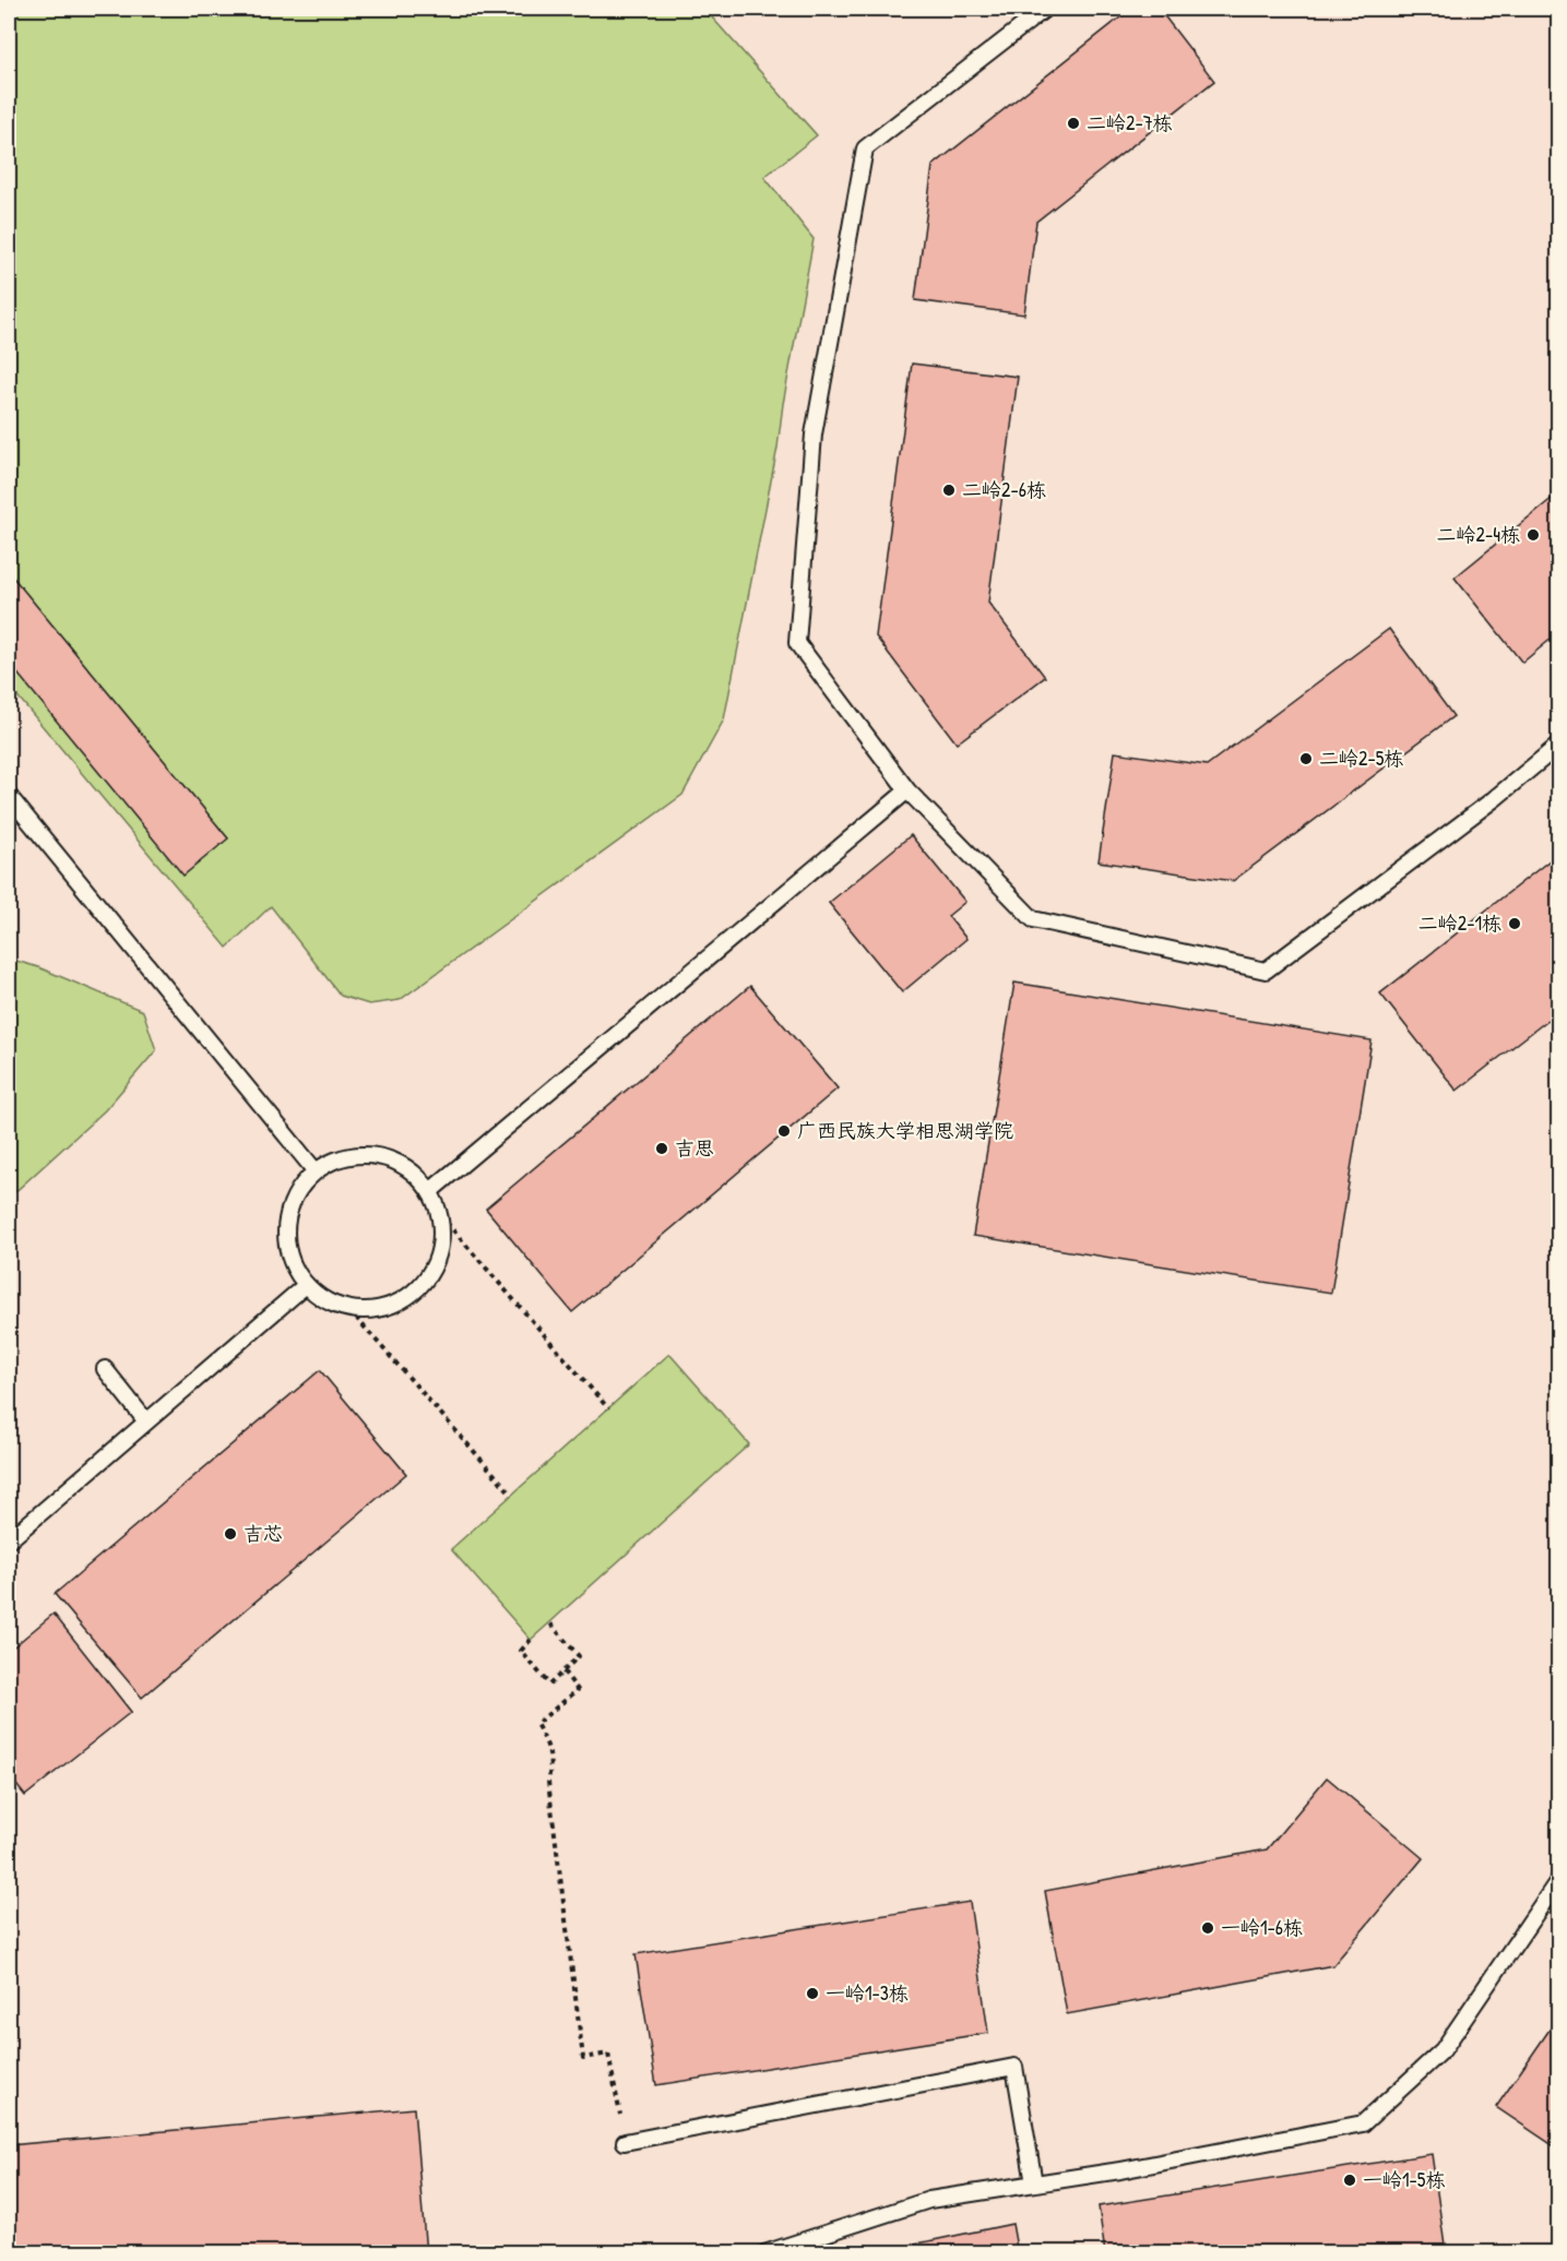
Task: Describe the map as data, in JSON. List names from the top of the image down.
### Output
{
  "places": [
    "二岭2-7栋",
    "二岭2-6栋",
    "二岭2-4栋",
    "二岭2-5栋",
    "二岭2-1栋",
    "广西民族大学相思湖学院",
    "吉思",
    "吉芯",
    "一岭1-6栋",
    "一岭1-3栋",
    "一岭1-5栋"
  ]
}
